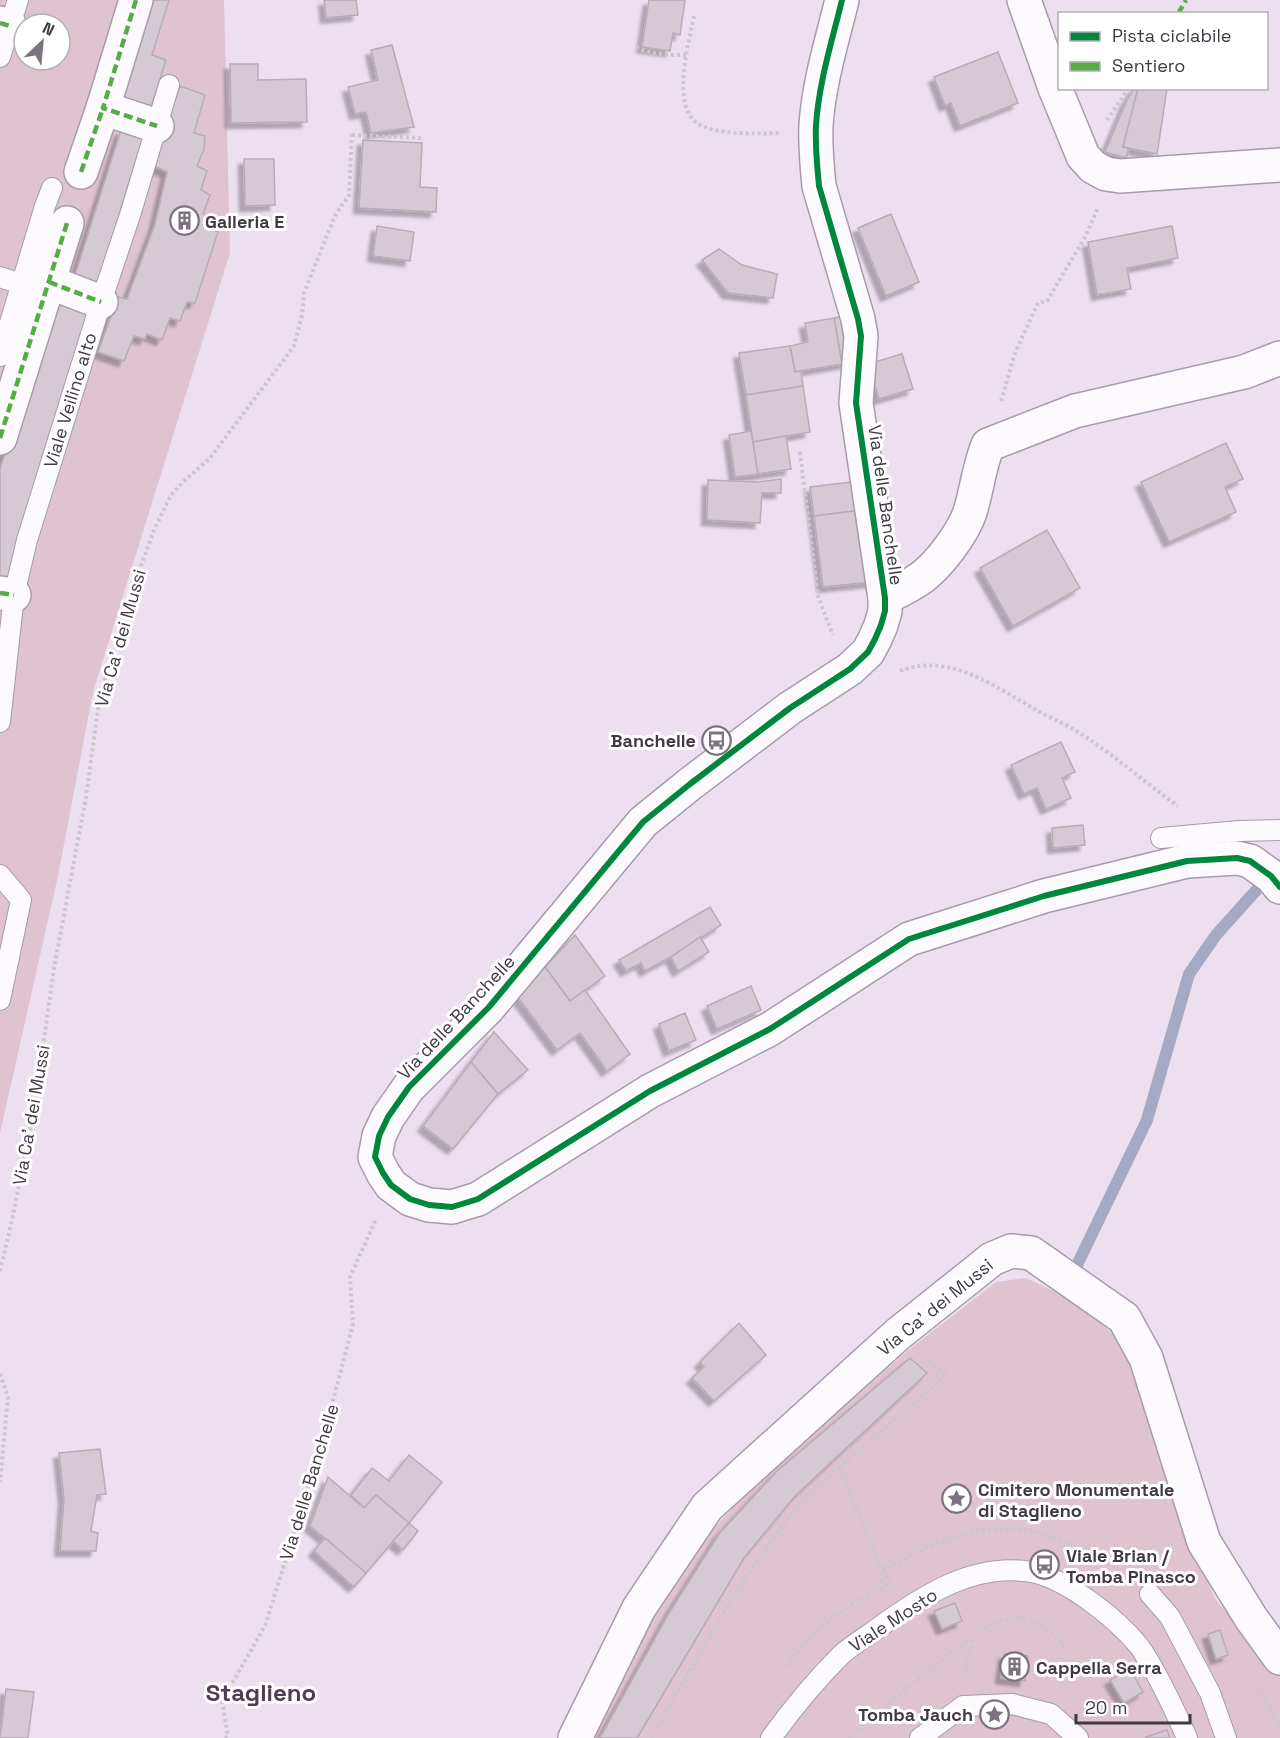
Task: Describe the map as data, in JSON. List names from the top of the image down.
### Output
{
  "streets": {
    "street": ["Via delle Banchelle", "Via Ca' dei Mussi"],
    "lane": ["Viale Veilino alto", "Viale Mosto"]
  },
  "districts": ["Staglieno"],
  "places": {
    "building": ["Galleria E", "Cappella Serra"],
    "bus stop": ["Banchelle", "Viale Brian / Tomba Pinasco"],
    "place": ["Cimitero Monumentale di Staglieno", "Tomba Jauch"]
  },
  "legend": ["Pista ciclabile", "Sentiero"],
  "scale_bar": "20 m",
  "north": "top right"
}
